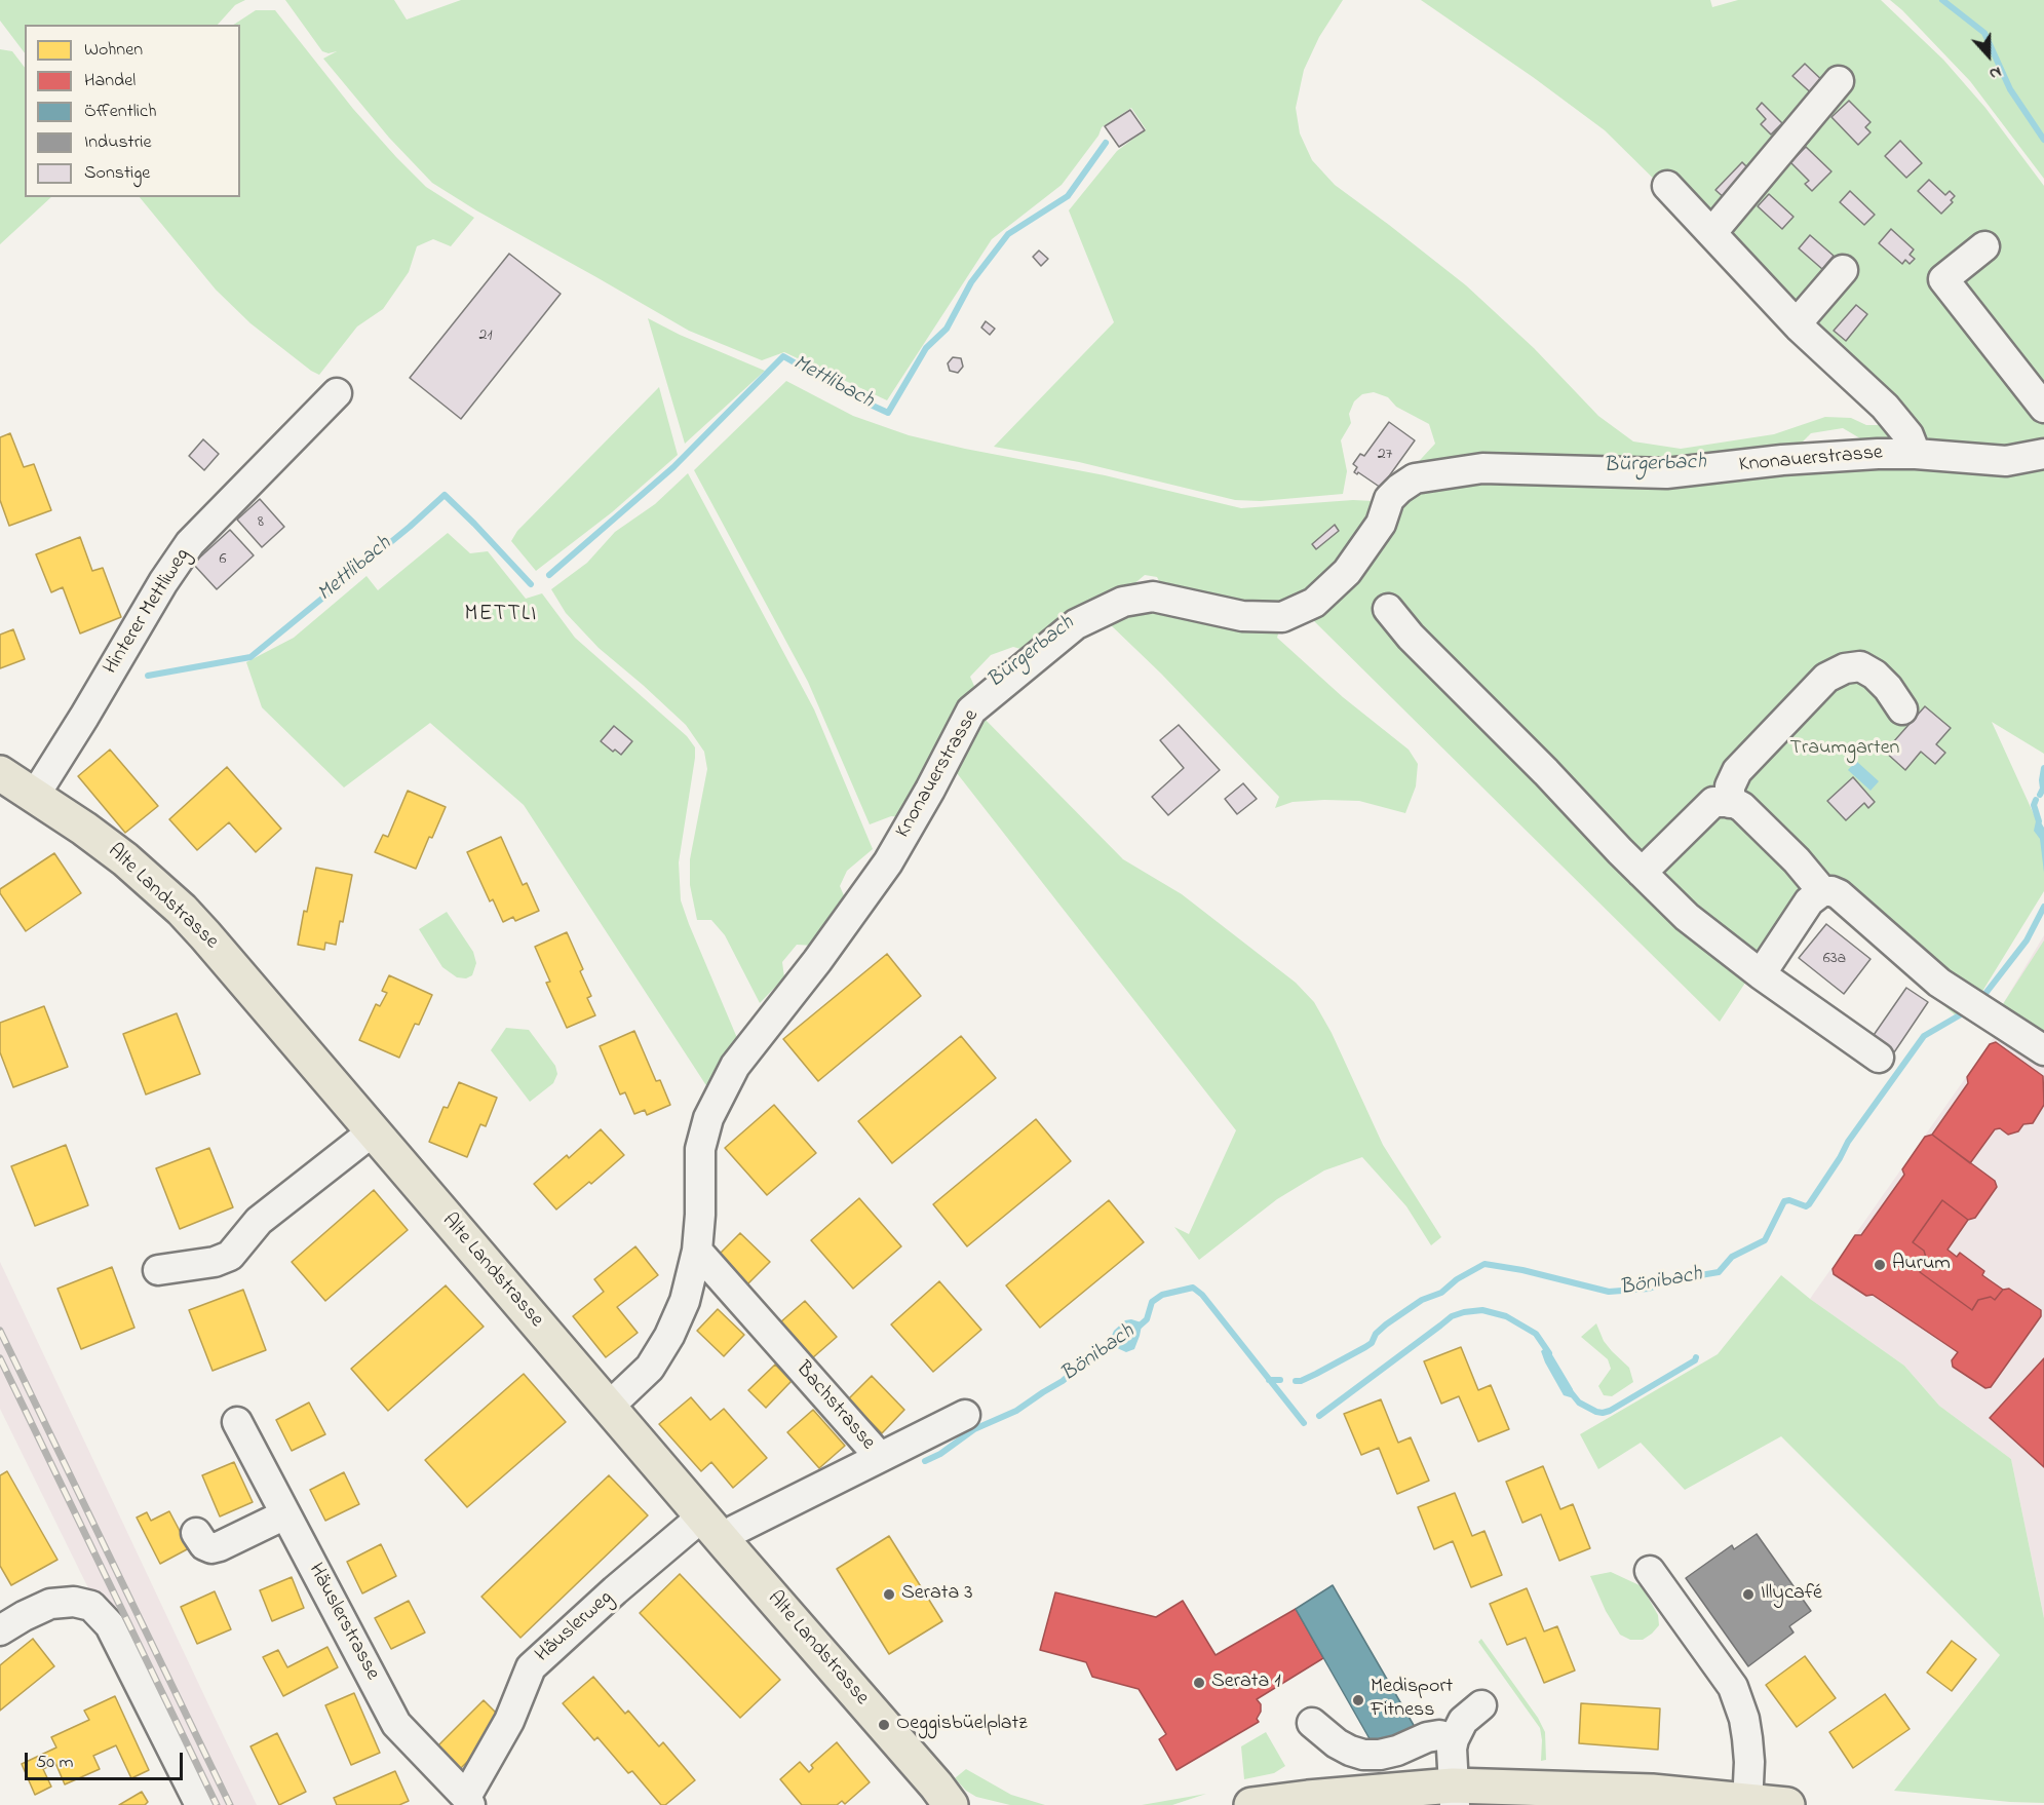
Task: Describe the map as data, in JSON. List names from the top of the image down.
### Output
{
  "streets": {
    "main road": ["Alte Landstrasse"],
    "street": [
      "Knonauerstrasse",
      "Hinterer Mettliweg",
      "Bachstrasse",
      "Häuslerstrasse",
      "Häuslerweg"
    ]
  },
  "crossings": [
    ["Knonauerstrasse", "Alte Landstrasse"],
    ["Knonauerstrasse", "Bachstrasse"],
    ["Hinterer Mettliweg", "Alte Landstrasse"],
    ["Alte Landstrasse", "Bachstrasse"],
    ["Alte Landstrasse", "Häuslerweg"],
    ["Bachstrasse", "Häuslerweg"],
    ["Häuslerstrasse", "Häuslerweg"]
  ],
  "districts": ["METTLI"],
  "water": ["Mettlibach", "Bürgerbach", "Bönibach"],
  "parks": ["Traumgarten"],
  "places": [
    "Aurum",
    "Serata 3",
    "Illycafé",
    "Serata 1",
    "Medisport Fitness",
    "Oeggisbüelplatz"
  ],
  "house_numbers": [
    "21",
    "27",
    "8",
    "6",
    "63a"
  ],
  "legend": [
    "Wohnen",
    "Handel",
    "Öffentlich",
    "Industrie",
    "Sonstige"
  ],
  "scale_bar": "50 m",
  "north": "bottom"
}
